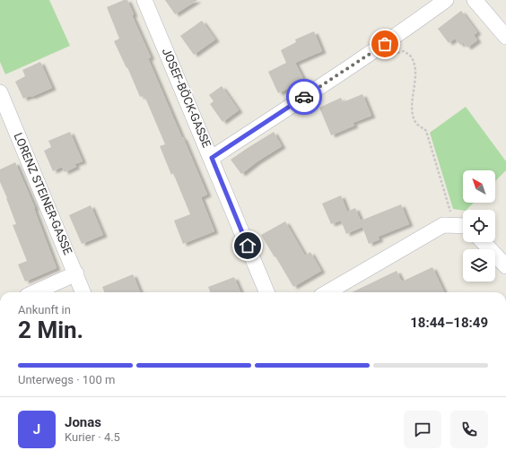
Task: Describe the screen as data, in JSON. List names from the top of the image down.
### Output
{
  "streets": {
    "street": ["JOSEF-BÖCK-GASSE", "LORENZ STEINER-GASSE"]
  },
  "north": "top left",
  "page": {
    "heading": ["2 Min.", "Ankunft in", "18:44–18:49"],
    "panel": ["Jonas", "Kurier · 4.5"],
    "bar": "Unterwegs · 100 m",
    "round": "J"
  }
}
